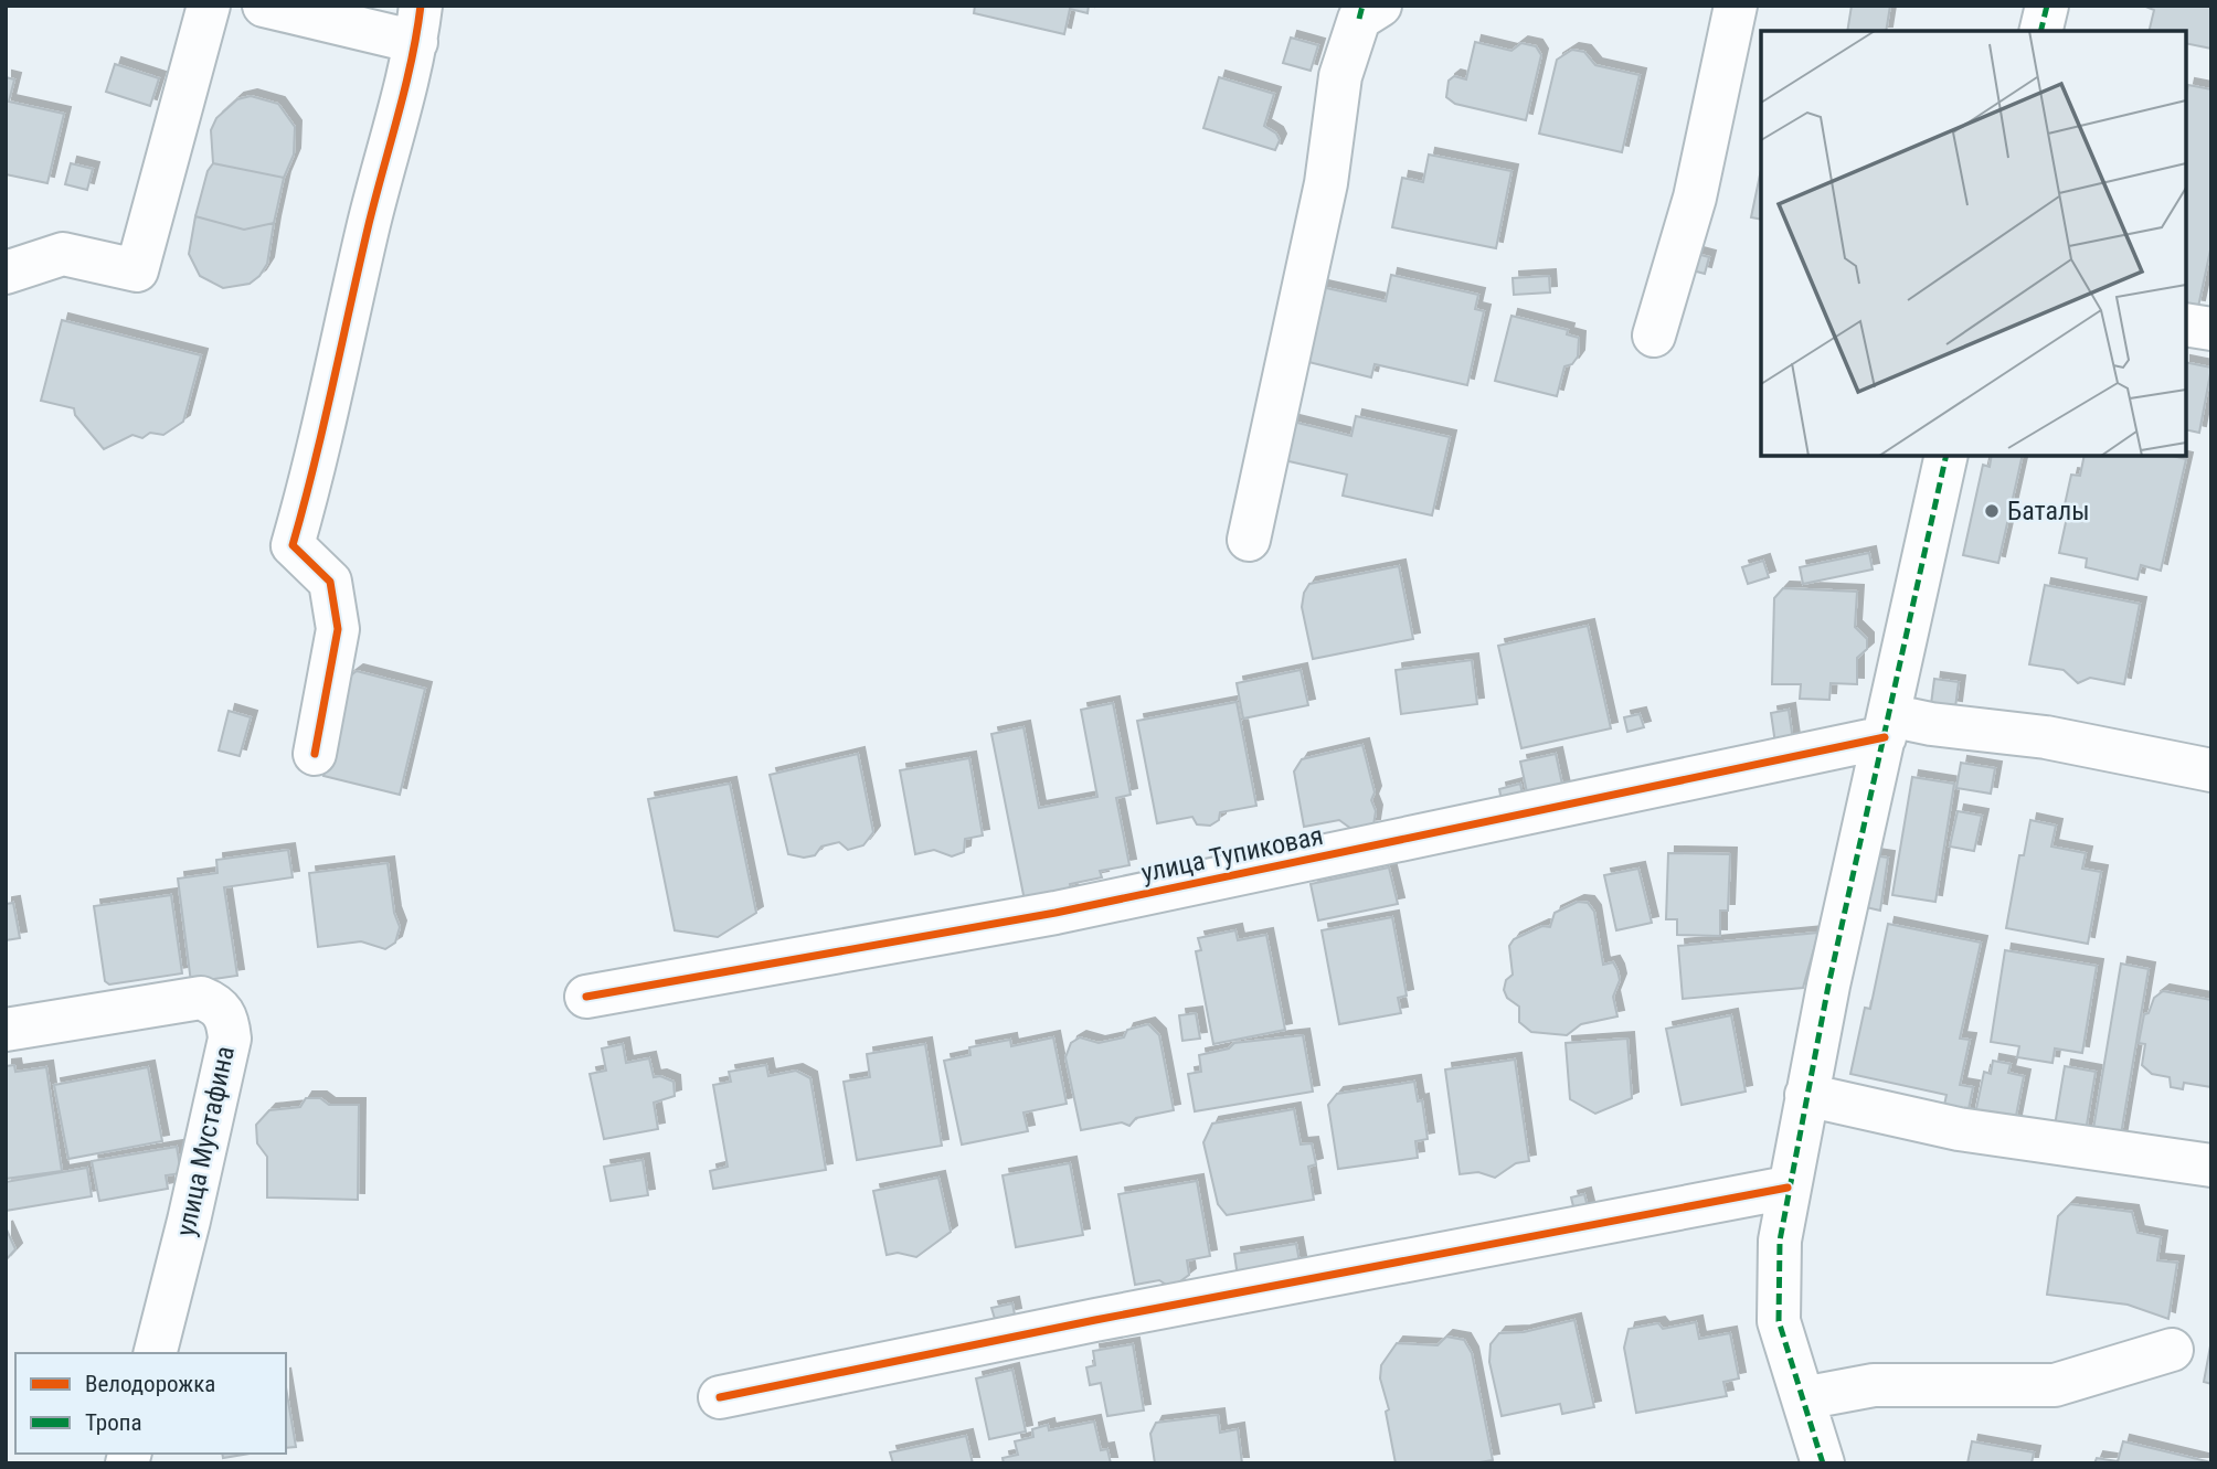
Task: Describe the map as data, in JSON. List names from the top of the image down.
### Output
{
  "streets": {
    "street": ["улица Тупиковая", "улица Мустафина"]
  },
  "places": ["Баталы"],
  "legend": ["Велодорожка", "Тропа"]
}
